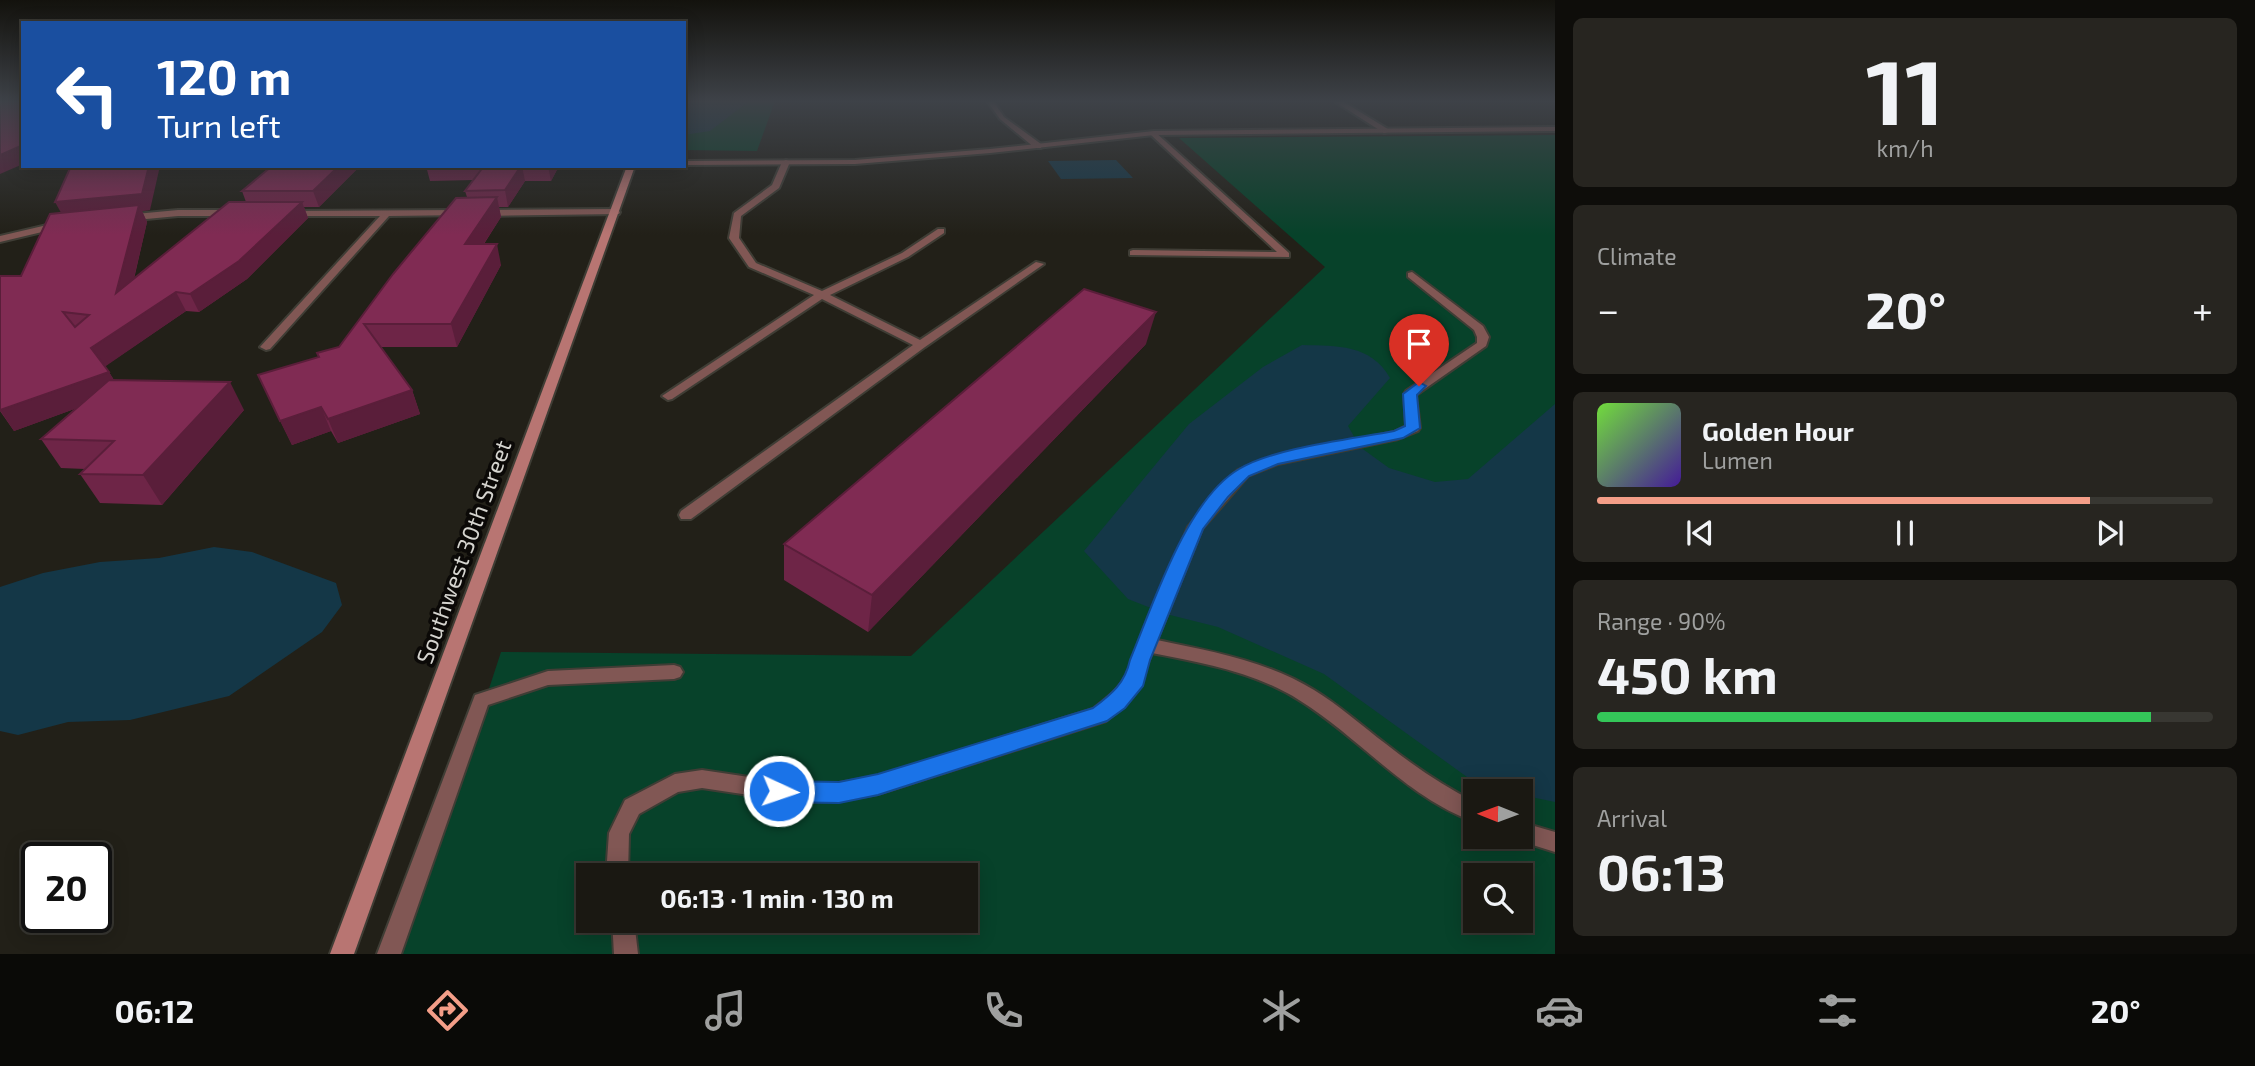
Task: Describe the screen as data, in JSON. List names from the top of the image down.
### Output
{
  "streets": {
    "street": ["Southwest 30th Street"]
  },
  "north": "left",
  "page": {
    "tile": [
      ["11", "km/h"],
      "Climate",
      ["Range · 90%", "450 km"],
      ["Arrival", "06:13"]
    ],
    "turn": ["120 m", "Turn left"],
    "heat": ["−", "20°", "+"],
    "song": ["Golden Hour", "Lumen"],
    "limit": "20",
    "trip": "06:13 · 1 min · 130 m",
    "tabs": ["06:12", "20°"]
  }
}
